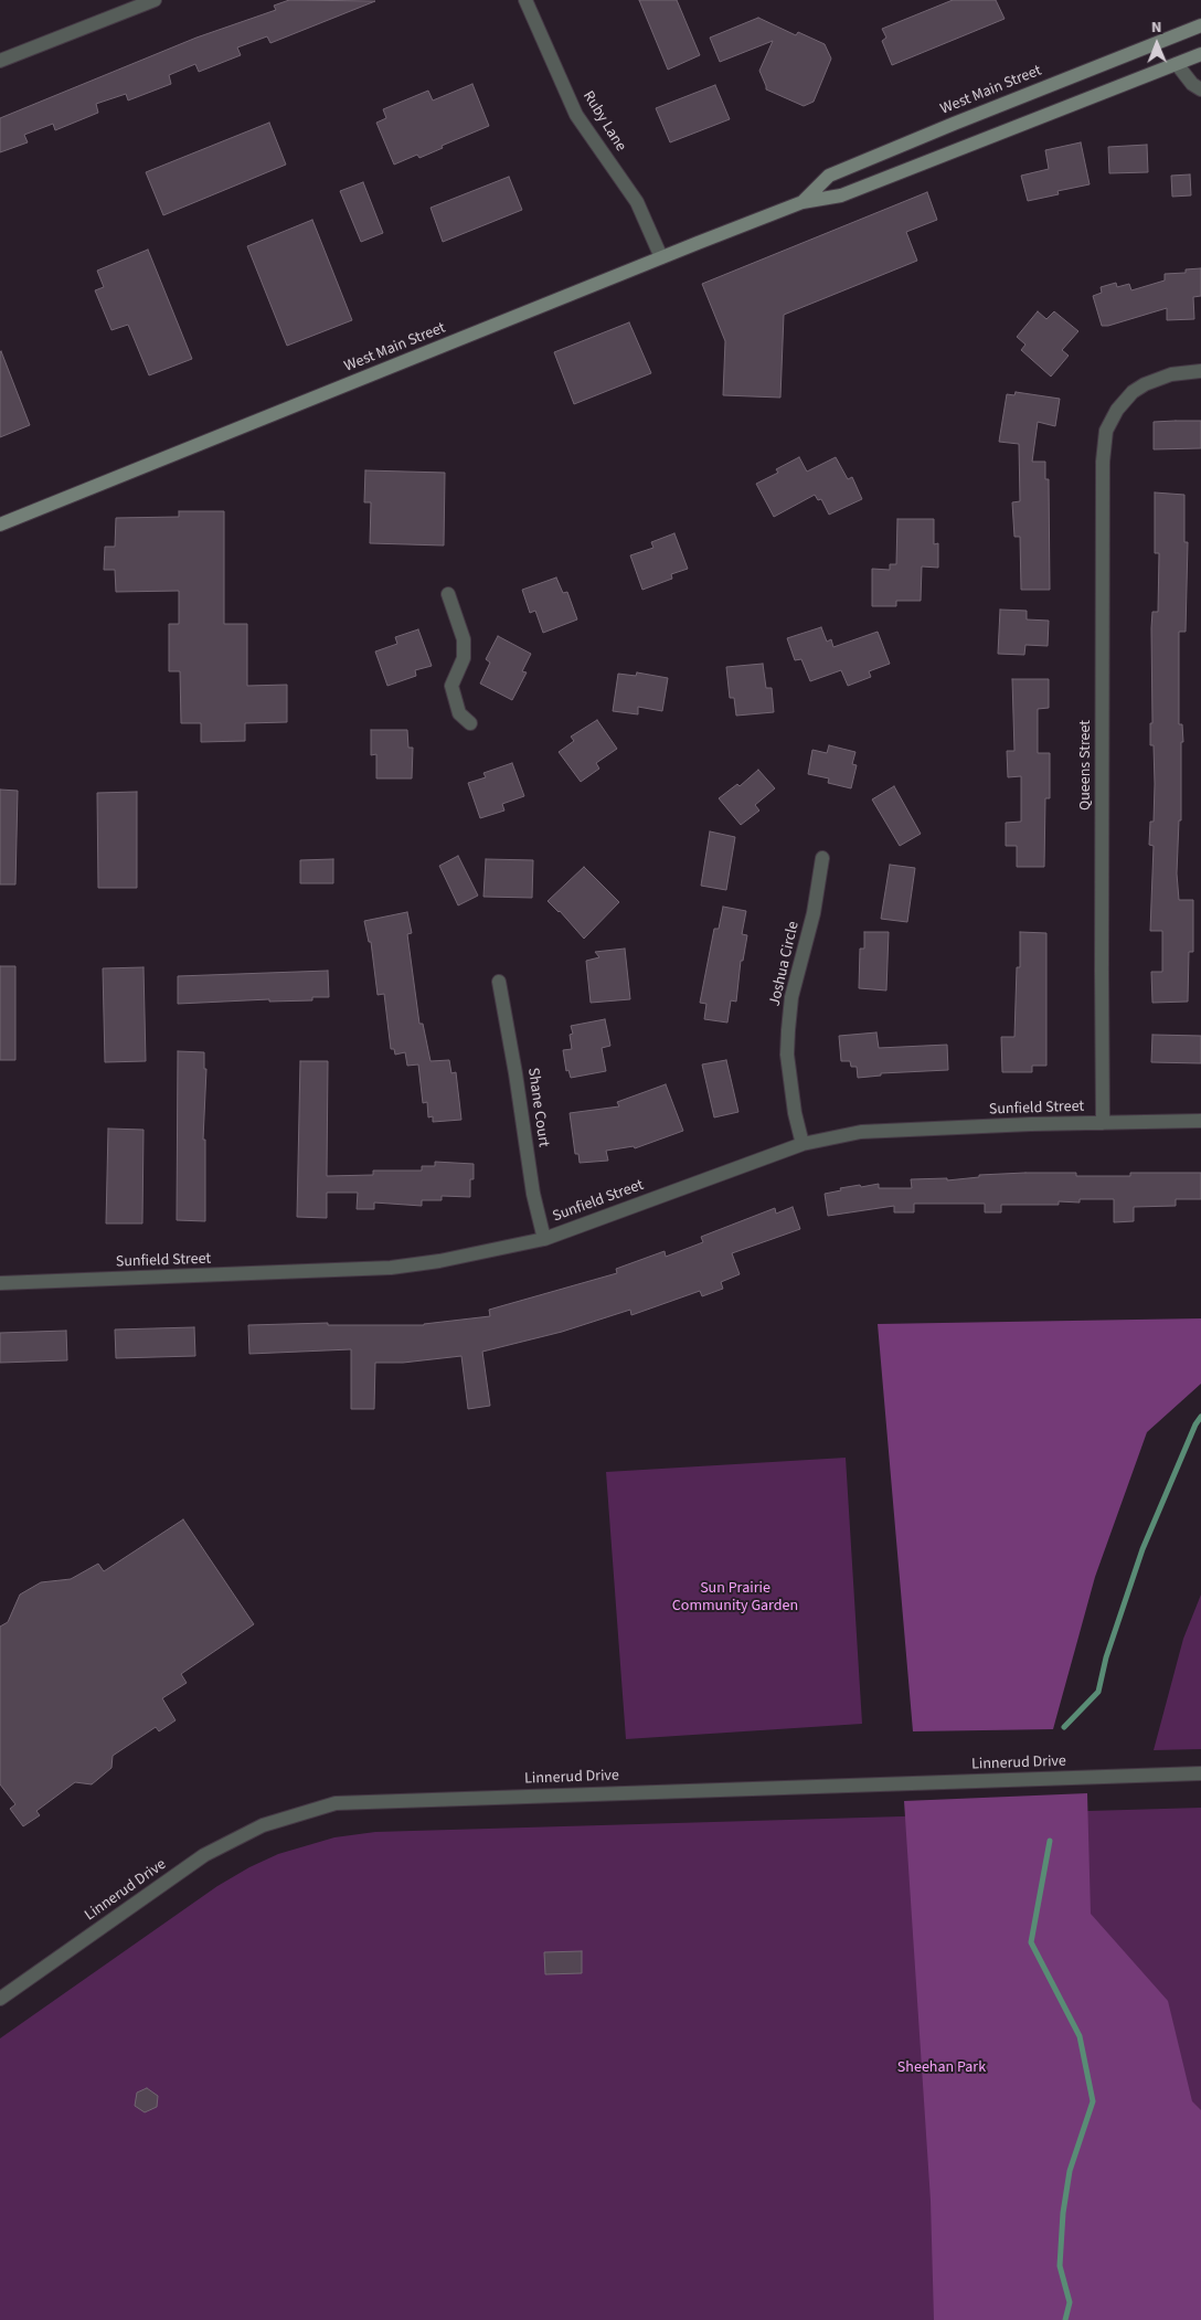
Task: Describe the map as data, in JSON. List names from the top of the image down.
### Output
{
  "streets": {
    "main road": ["West Main Street"],
    "street": [
      "Ruby Lane",
      "Queens Street",
      "Joshua Circle",
      "Shane Court",
      "Sunfield Street",
      "Linnerud Drive"
    ]
  },
  "crossings": [
    ["West Main Street", "Ruby Lane"],
    ["Queens Street", "Sunfield Street"],
    ["Joshua Circle", "Sunfield Street"],
    ["Shane Court", "Sunfield Street"]
  ],
  "parks": ["Sun Prairie Community Garden", "Sheehan Park"],
  "north": "top"
}
